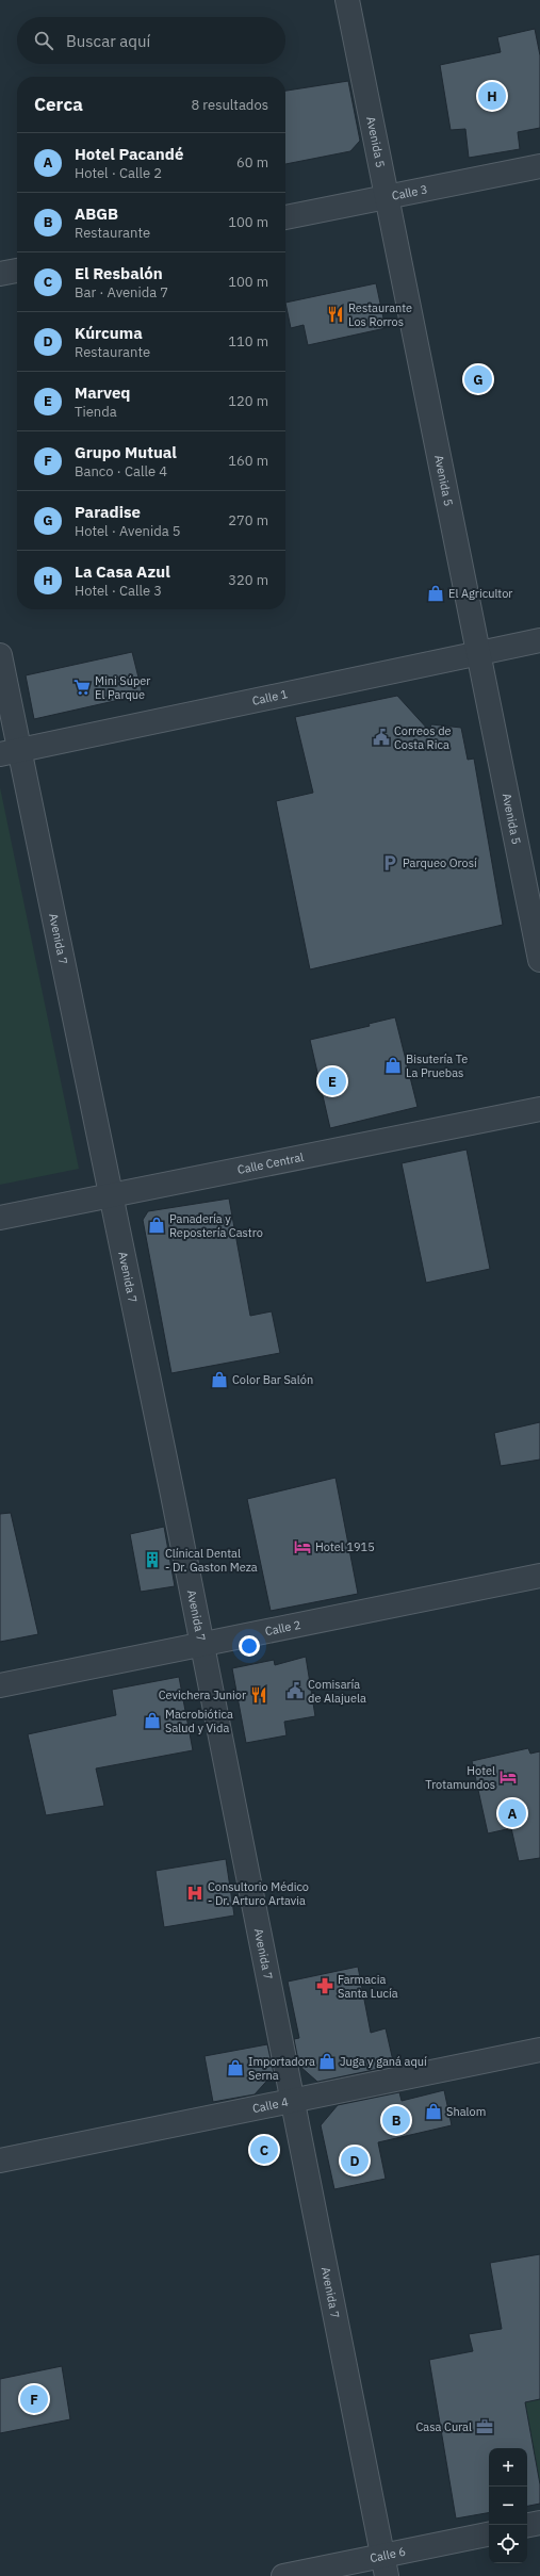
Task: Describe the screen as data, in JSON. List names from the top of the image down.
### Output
{
  "streets": {
    "street": [
      "Avenida 5",
      "Calle 3",
      "Calle 1",
      "Avenida 7",
      "Calle Central",
      "Calle 2",
      "Calle 4",
      "Calle 6"
    ]
  },
  "crossings": [
    ["Avenida 5", "Calle 3"],
    ["Avenida 5", "Calle 1"],
    ["Calle 1", "Avenida 7"],
    ["Avenida 7", "Calle Central"],
    ["Avenida 7", "Calle 2"],
    ["Avenida 7", "Calle 4"],
    ["Avenida 7", "Calle 6"]
  ],
  "places": {
    "restaurant": ["Restaurante Los Rorros", "Cevichera Junior"],
    "shop": [
      "El Agricultor",
      "Bisutería Te La Pruebas",
      "Panadería y Repostería Castro",
      "Color Bar Salón",
      "Macrobiótica Salud y Vida",
      "Juga y ganá aquí",
      "Importadora Serna",
      "Shalom"
    ],
    "supermarket": ["Mini Súper El Parque"],
    "public building": ["Correos de Costa Rica", "Comisaría de Alajuela"],
    "parking": ["Parqueo Orosí"],
    "hotel": ["Hotel 1915", "Hotel Trotamundos"],
    "building": ["Clínical Dental - Dr. Gaston Meza"],
    "hospital": ["Consultorio Médico - Dr. Arturo Artavia"],
    "pharmacy": ["Farmacia Santa Lucía"],
    "office": ["Casa Cural"]
  },
  "page": {
    "search": "Buscar aquí",
    "heading": ["Cerca", "8 resultados"],
    "pins": [
      "H",
      "G",
      "E",
      "A",
      "B",
      "C",
      "D",
      "F"
    ],
    "list": [
      {
        "mark": "A",
        "name": "Hotel Pacandé",
        "note": "Hotel · Calle 2",
        "value": "60 m"
      },
      {
        "mark": "B",
        "name": "ABGB",
        "note": "Restaurante",
        "value": "100 m"
      },
      {
        "mark": "C",
        "name": "El Resbalón",
        "note": "Bar · Avenida 7",
        "value": "100 m"
      },
      {
        "mark": "D",
        "name": "Kúrcuma",
        "note": "Restaurante",
        "value": "110 m"
      },
      {
        "mark": "E",
        "name": "Marveq",
        "note": "Tienda",
        "value": "120 m"
      },
      {
        "mark": "F",
        "name": "Grupo Mutual",
        "note": "Banco · Calle 4",
        "value": "160 m"
      },
      {
        "mark": "G",
        "name": "Paradise",
        "note": "Hotel · Avenida 5",
        "value": "270 m"
      },
      {
        "mark": "H",
        "name": "La Casa Azul",
        "note": "Hotel · Calle 3",
        "value": "320 m"
      }
    ],
    "map_buttons": ["+", "−"]
  }
}
